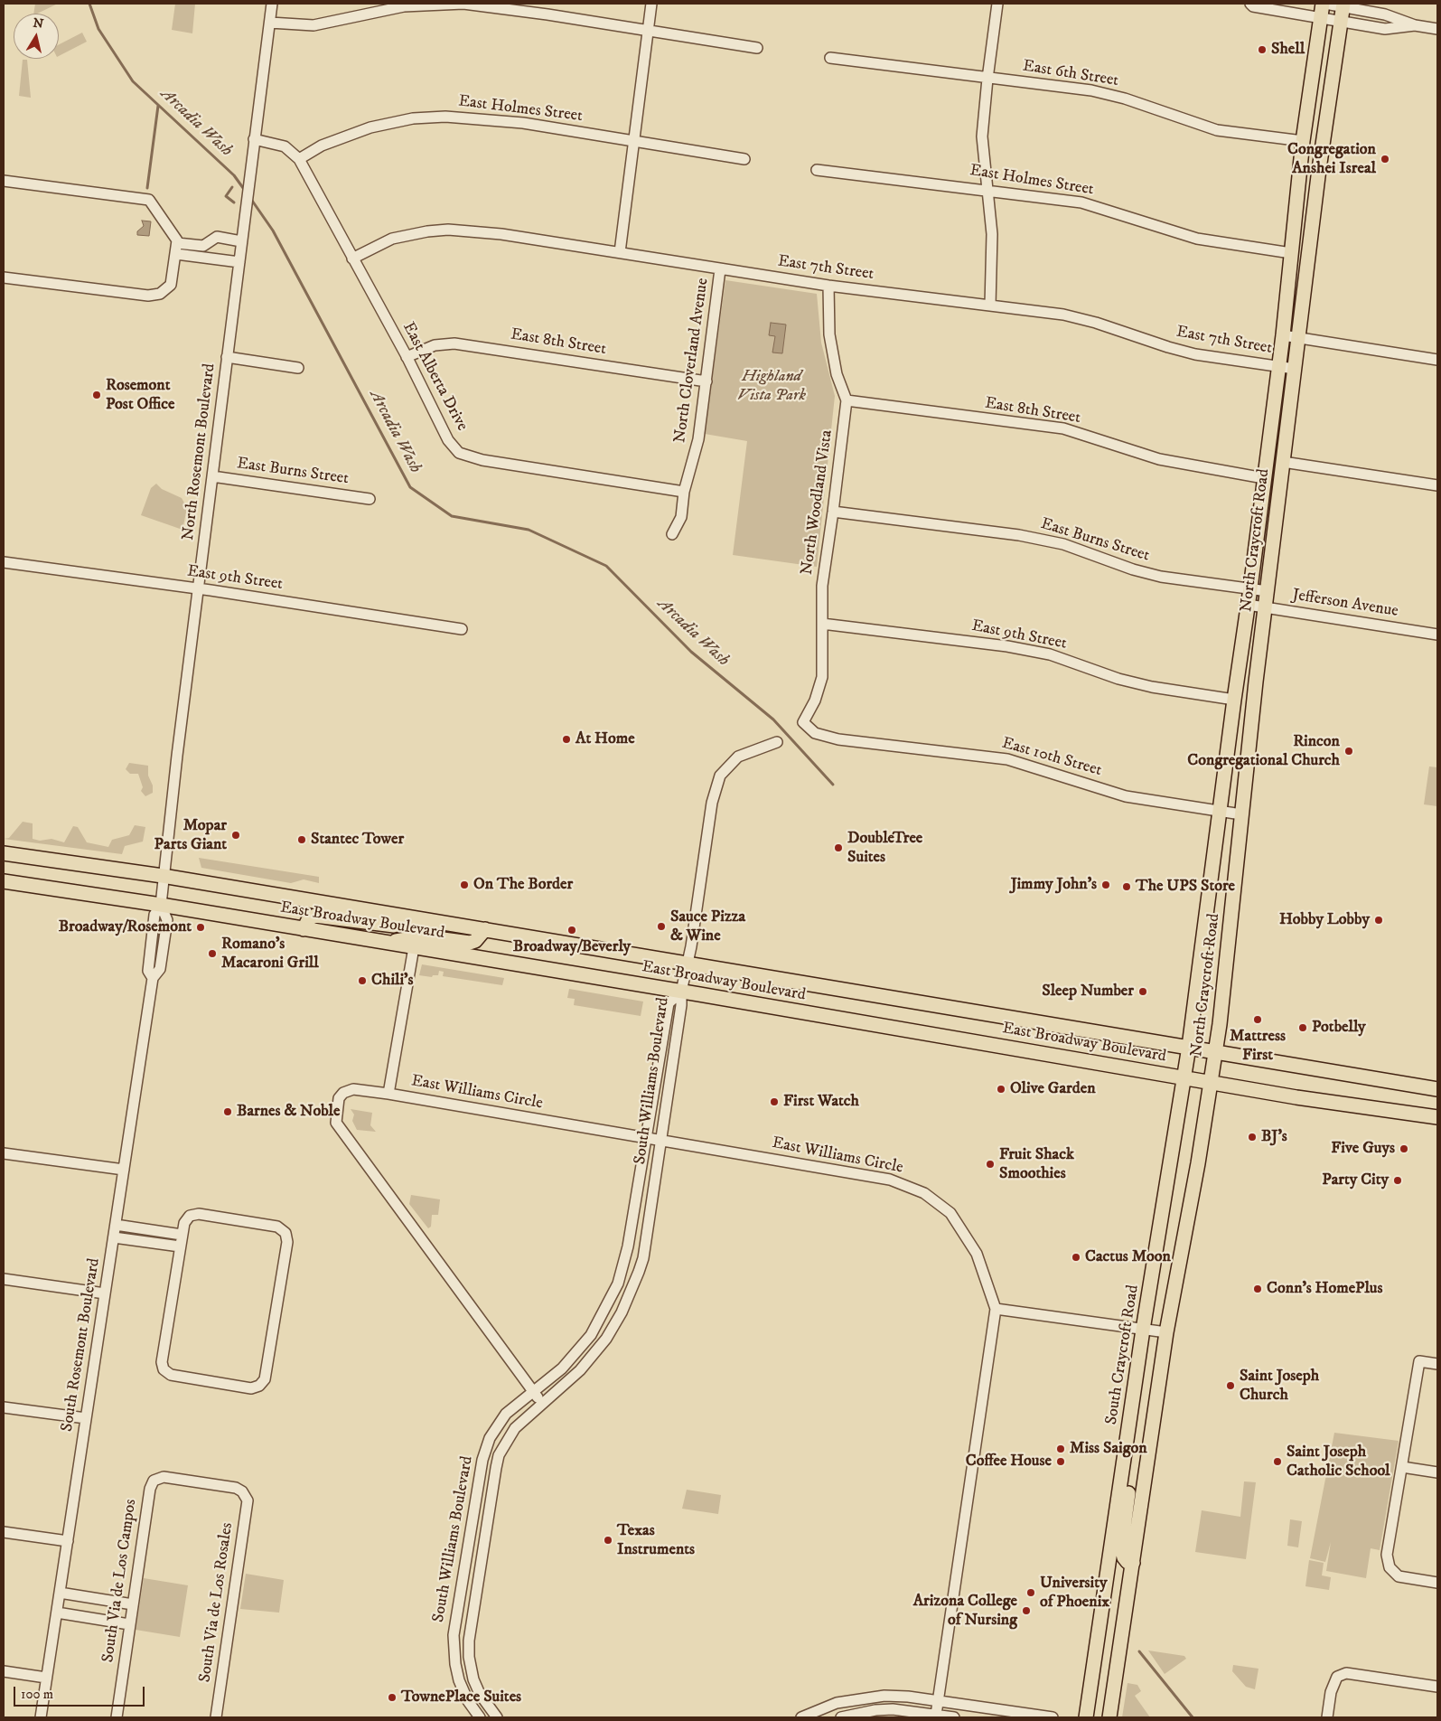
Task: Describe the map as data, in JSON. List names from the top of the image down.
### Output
{
  "streets": {
    "main road": ["North Craycroft Road", "East Broadway Boulevard", "South Craycroft Road"],
    "street": [
      "East 6th Street",
      "East Holmes Street",
      "East 7th Street",
      "East 8th Street",
      "North Cloverland Avenue",
      "East Alberta Drive",
      "North Rosemont Boulevard",
      "East Burns Street",
      "North Woodland Vista",
      "East 9th Street",
      "Jefferson Avenue",
      "East 10th Street",
      "South Williams Boulevard",
      "East Williams Circle",
      "South Rosemont Boulevard",
      "South Via de Los Campos",
      "South Via de Los Rosales"
    ]
  },
  "crossings": [
    ["East 6th Street", "North Craycroft Road"],
    ["East Holmes Street", "East Alberta Drive"],
    ["East Holmes Street", "North Craycroft Road"],
    ["East 7th Street", "North Cloverland Avenue"],
    ["East 7th Street", "East Alberta Drive"],
    ["East 7th Street", "North Woodland Vista"],
    ["East 7th Street", "North Craycroft Road"],
    ["East 8th Street", "North Cloverland Avenue"],
    ["East 8th Street", "East Alberta Drive"],
    ["East 8th Street", "North Woodland Vista"],
    ["East 8th Street", "North Craycroft Road"],
    ["North Cloverland Avenue", "East Alberta Drive"],
    ["East Alberta Drive", "North Rosemont Boulevard"],
    ["North Rosemont Boulevard", "East Burns Street"],
    ["North Rosemont Boulevard", "East 9th Street"],
    ["North Rosemont Boulevard", "East Broadway Boulevard"],
    ["North Rosemont Boulevard", "South Rosemont Boulevard"],
    ["East Burns Street", "North Woodland Vista"],
    ["East Burns Street", "North Craycroft Road"],
    ["North Woodland Vista", "East 9th Street"],
    ["North Woodland Vista", "East 10th Street"],
    ["North Craycroft Road", "East 9th Street"],
    ["North Craycroft Road", "Jefferson Avenue"],
    ["North Craycroft Road", "East 10th Street"],
    ["North Craycroft Road", "East Broadway Boulevard"],
    ["North Craycroft Road", "South Craycroft Road"],
    ["East Broadway Boulevard", "South Williams Boulevard"],
    ["East Broadway Boulevard", "East Williams Circle"],
    ["East Broadway Boulevard", "South Rosemont Boulevard"],
    ["East Broadway Boulevard", "South Craycroft Road"],
    ["South Williams Boulevard", "East Williams Circle"],
    ["South Via de Los Campos", "South Via de Los Rosales"]
  ],
  "water": ["Arcadia Wash"],
  "parks": ["Highland Vista Park"],
  "places": [
    "Shell",
    "Congregation Anshei Isreal",
    "Rosemont Post Office",
    "At Home",
    "Rincon Congregational Church",
    "Mopar Parts Giant",
    "Stantec Tower",
    "DoubleTree Suites",
    "On The Border",
    "Jimmy John's",
    "The UPS Store",
    "Hobby Lobby",
    "Sauce Pizza & Wine",
    "Broadway/Rosemont",
    "Broadway/Beverly",
    "Romano's Macaroni Grill",
    "Chili's",
    "Sleep Number",
    "Mattress First",
    "Potbelly",
    "Olive Garden",
    "First Watch",
    "Barnes & Noble",
    "BJ's",
    "Five Guys",
    "Fruit Shack Smoothies",
    "Party City",
    "Cactus Moon",
    "Conn’s HomePlus",
    "Saint Joseph Church",
    "Miss Saigon",
    "Coffee House",
    "Saint Joseph Catholic School",
    "Texas Instruments",
    "University of Phoenix",
    "Arizona College of Nursing",
    "TownePlace Suites"
  ],
  "scale_bar": "100 m",
  "north": "top"
}
